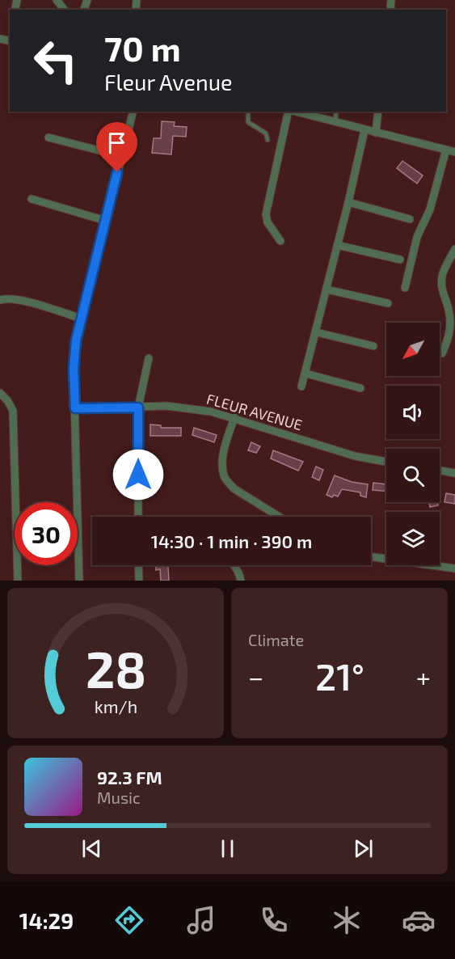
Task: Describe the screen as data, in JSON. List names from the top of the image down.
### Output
{
  "streets": {
    "street": ["FLEUR AVENUE"]
  },
  "north": "bottom left",
  "page": {
    "turn": ["70 m", "Fleur Avenue"],
    "limit": "30",
    "trip": "14:30 · 1 min · 390 m",
    "tile": "Climate",
    "heat": ["−", "21°", "+"],
    "song": ["92.3 FM", "Music"],
    "tabs": "14:29",
    "gauge": ["28", "km/h"]
  }
}
